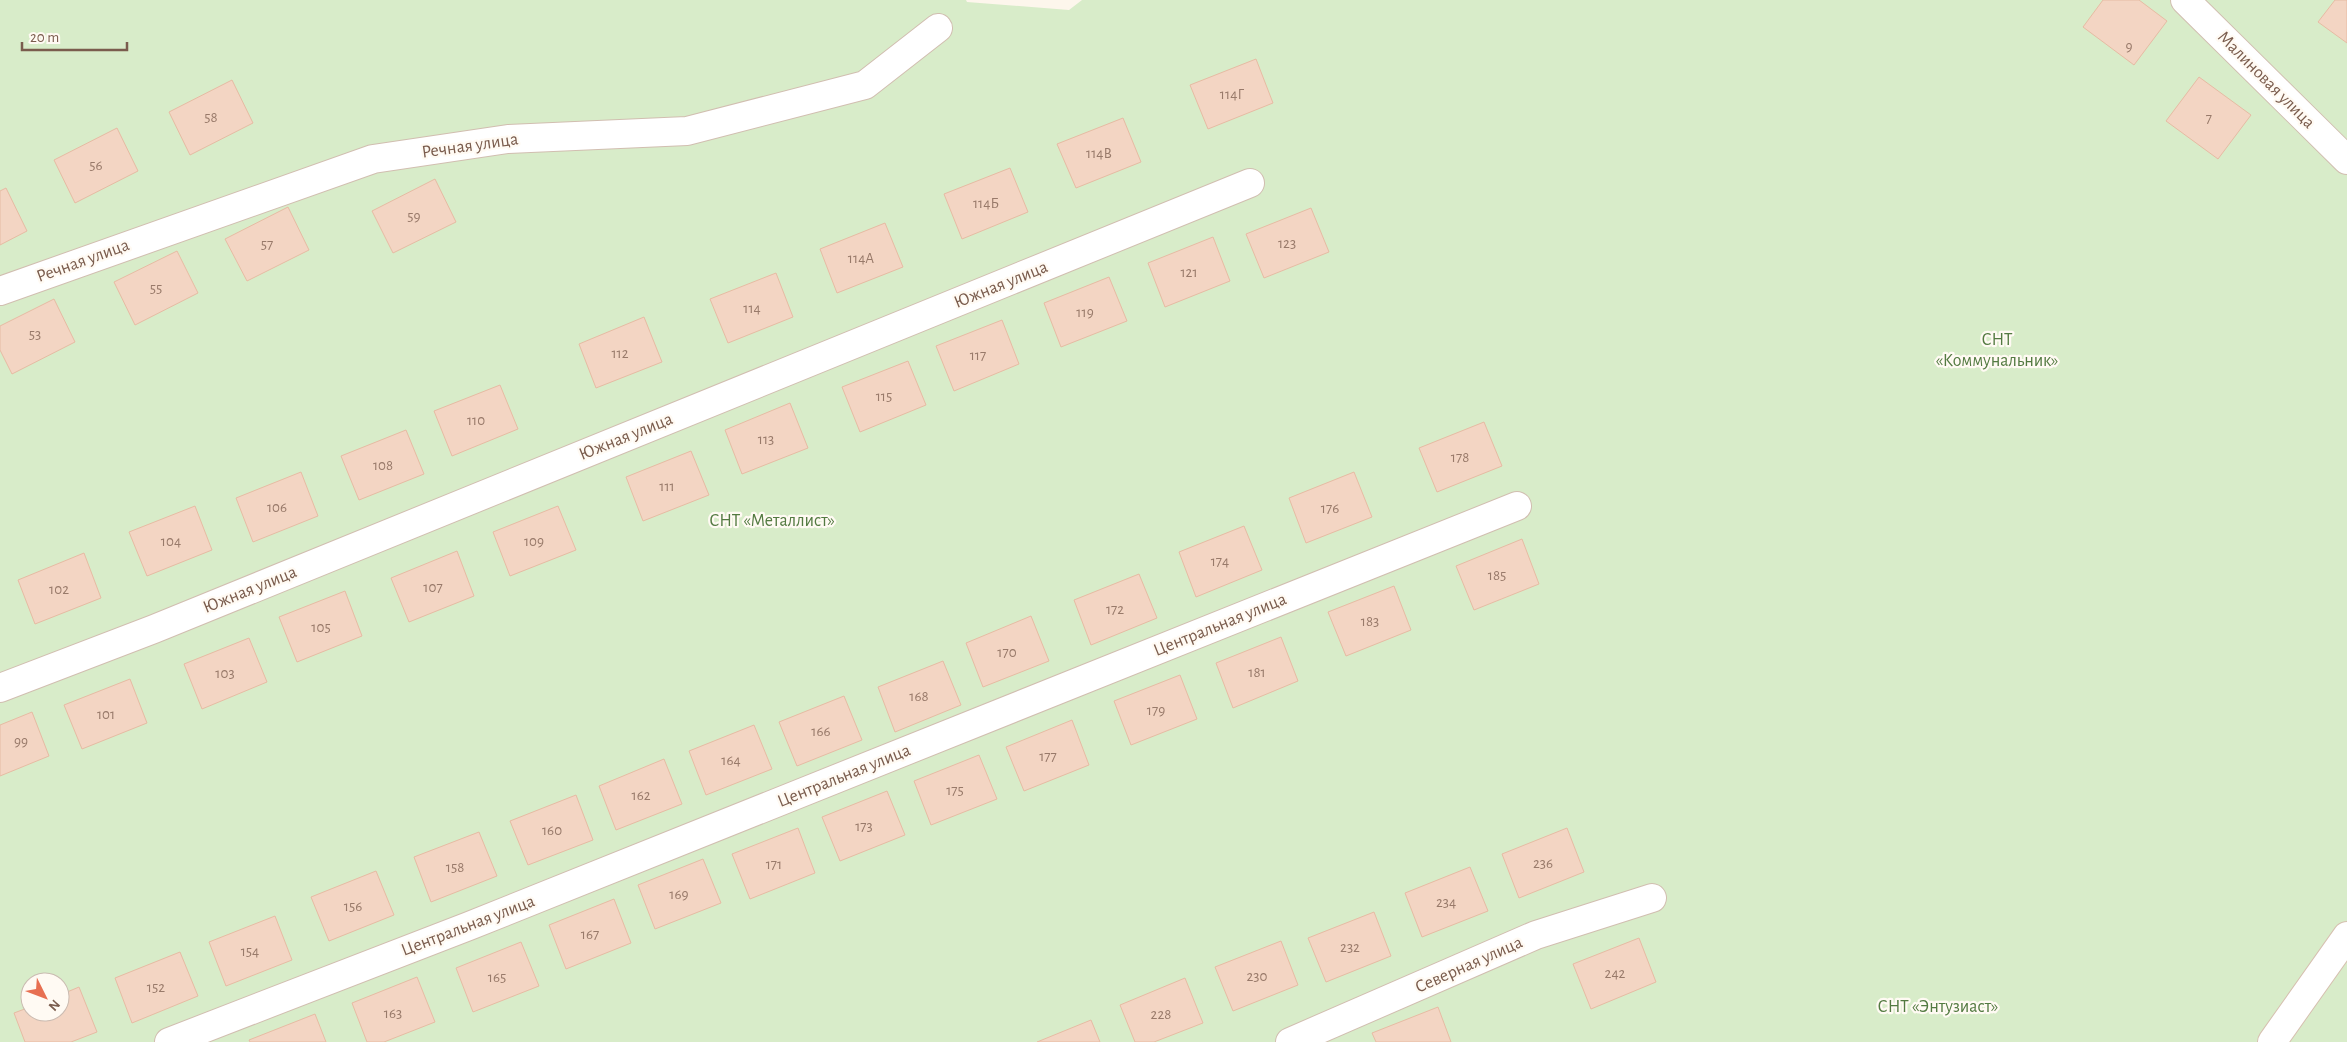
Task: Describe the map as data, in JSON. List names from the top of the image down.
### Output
{
  "streets": {
    "street": [
      "Малиновая улица",
      "Речная улица",
      "Южная улица",
      "Центральная улица",
      "Северная улица"
    ]
  },
  "parks": ["СНТ «Коммунальник»", "СНТ «Металлист»", "СНТ «Энтузиаст»"],
  "house_numbers": [
    "9",
    "114Г",
    "58",
    "7",
    "114В",
    "56",
    "114Б",
    "59",
    "123",
    "57",
    "114А",
    "121",
    "55",
    "114",
    "119",
    "53",
    "112",
    "117",
    "115",
    "110",
    "113",
    "178",
    "108",
    "111",
    "106",
    "176",
    "104",
    "109",
    "174",
    "185",
    "107",
    "102",
    "172",
    "183",
    "105",
    "170",
    "181",
    "103",
    "168",
    "179",
    "101",
    "166",
    "99",
    "177",
    "164",
    "175",
    "162",
    "173",
    "160",
    "236",
    "171",
    "158",
    "169",
    "234",
    "156",
    "167",
    "232",
    "154",
    "242",
    "230",
    "165",
    "152",
    "163",
    "228"
  ],
  "scale_bar": "20 m",
  "north": "bottom right"
}
